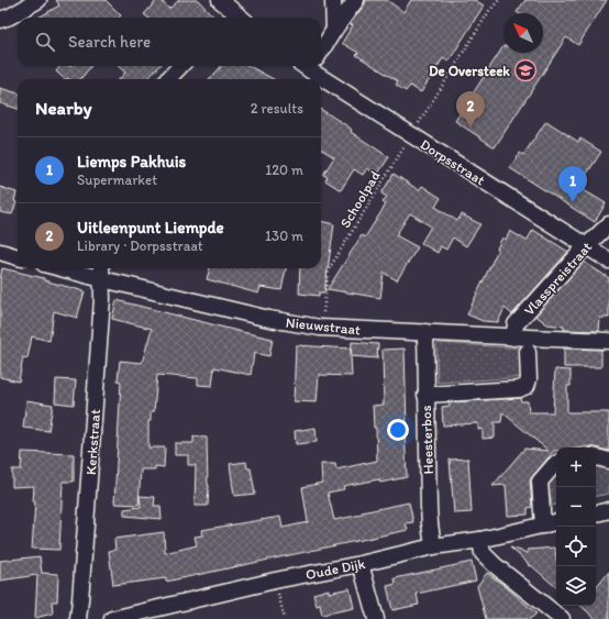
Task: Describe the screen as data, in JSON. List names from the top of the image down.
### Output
{
  "streets": {
    "street": [
      "Dorpsstraat",
      "Vlasspreistraat",
      "Nieuwstraat",
      "Heesterbos",
      "Kerkstraat",
      "Oude Dijk"
    ],
    "path": ["Schoolpad"]
  },
  "crossings": [
    ["Dorpsstraat", "Schoolpad"],
    ["Dorpsstraat", "Vlasspreistraat"],
    ["Schoolpad", "Nieuwstraat"],
    ["Vlasspreistraat", "Nieuwstraat"],
    ["Nieuwstraat", "Heesterbos"],
    ["Nieuwstraat", "Kerkstraat"],
    ["Heesterbos", "Oude Dijk"]
  ],
  "places": {
    "school or university": ["De Oversteek"]
  },
  "north": "top left",
  "page": {
    "search": "Search here",
    "heading": ["Nearby", "2 results"],
    "pins": ["2", "1"],
    "list": [
      {
        "mark": "1",
        "name": "Liemps Pakhuis",
        "note": "Supermarket",
        "value": "120 m"
      },
      {
        "mark": "2",
        "name": "Uitleenpunt Liempde",
        "note": "Library · Dorpsstraat",
        "value": "130 m"
      }
    ],
    "map_buttons": ["+", "−"]
  }
}
